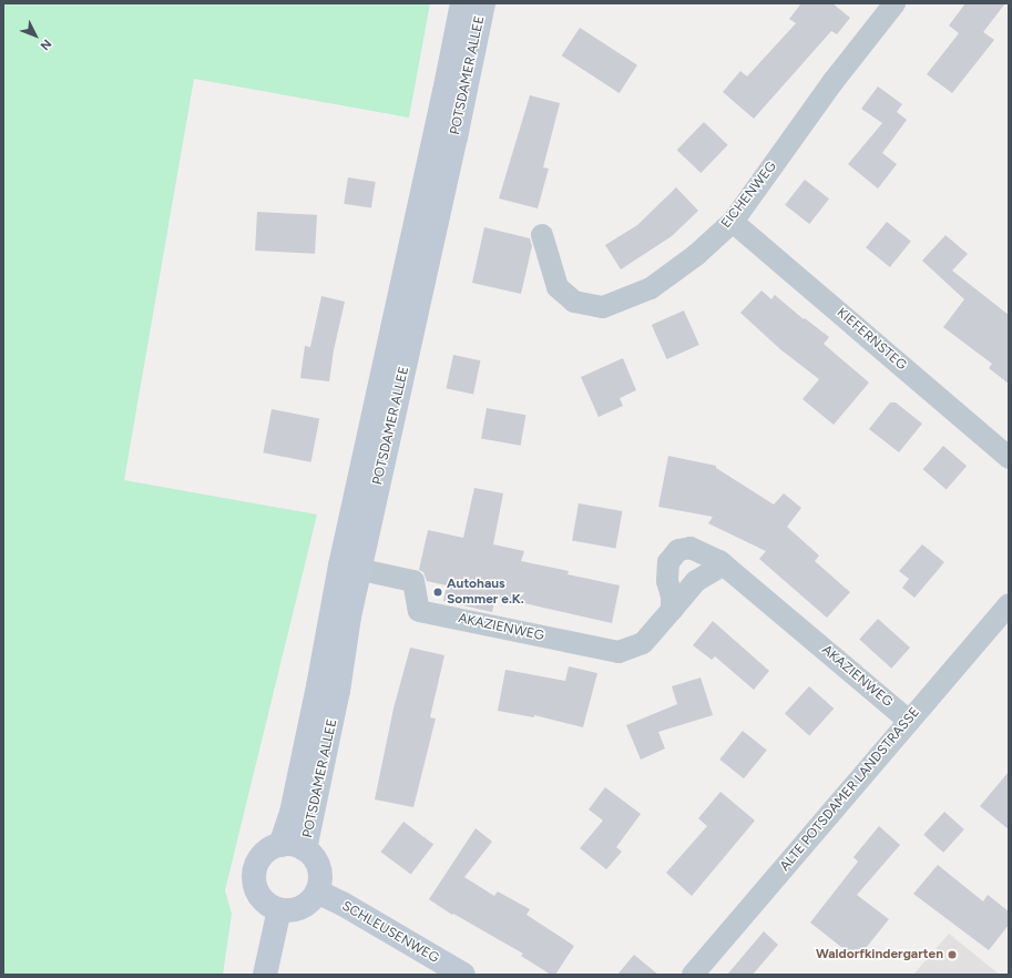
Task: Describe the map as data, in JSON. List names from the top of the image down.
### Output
{
  "streets": {
    "street": [
      "POTSDAMER ALLEE",
      "EICHENWEG",
      "KIEFERNSTEG",
      "AKAZIENWEG",
      "ALTE POTSDAMER LANDSTRASSE",
      "SCHLEUSENWEG"
    ]
  },
  "crossings": [
    ["POTSDAMER ALLEE", "AKAZIENWEG"],
    ["POTSDAMER ALLEE", "SCHLEUSENWEG"],
    ["EICHENWEG", "KIEFERNSTEG"],
    ["AKAZIENWEG", "ALTE POTSDAMER LANDSTRASSE"]
  ],
  "places": ["Autohaus Sommer e.K.", "Waldorfkindergarten"],
  "north": "bottom right"
}
